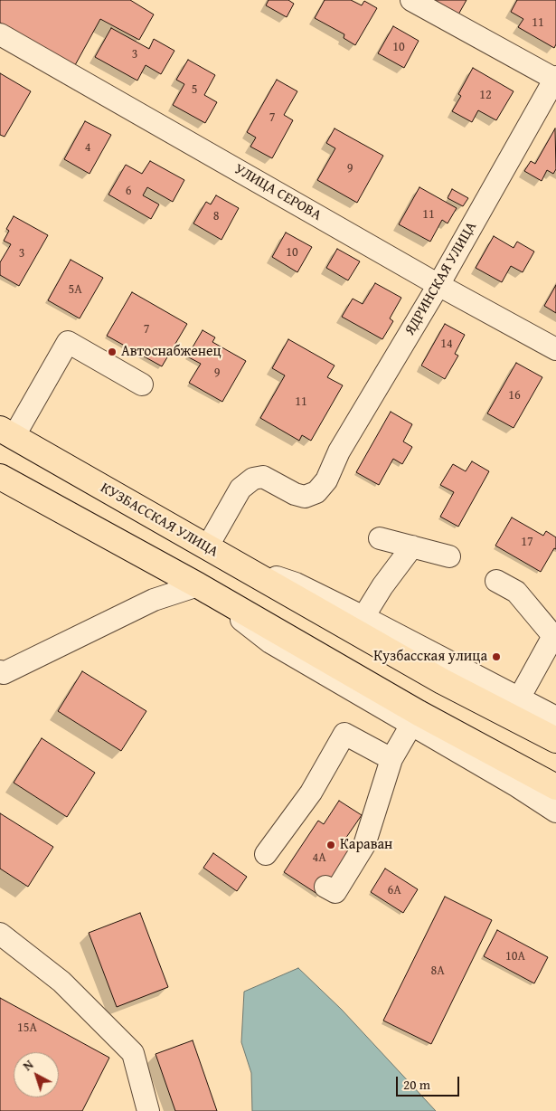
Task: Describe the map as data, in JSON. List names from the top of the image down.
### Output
{
  "streets": {
    "main road": ["КУЗБАССКАЯ УЛИЦА"],
    "street": ["УЛИЦА СЕРОВА", "ЯДРИНСКАЯ УЛИЦА"]
  },
  "crossings": [
    ["УЛИЦА СЕРОВА", "ЯДРИНСКАЯ УЛИЦА"],
    ["ЯДРИНСКАЯ УЛИЦА", "КУЗБАССКАЯ УЛИЦА"]
  ],
  "places": ["Автоснабженец", "Кузбасская улица", "Караван"],
  "house_numbers": [
    "11",
    "10",
    "3",
    "5",
    "12",
    "7",
    "4",
    "9",
    "6",
    "11",
    "8",
    "10",
    "3",
    "5А",
    "7",
    "14",
    "9",
    "16",
    "11",
    "17",
    "4А",
    "6А",
    "10А",
    "8А",
    "15А"
  ],
  "scale_bar": "20 m",
  "north": "top left"
}
